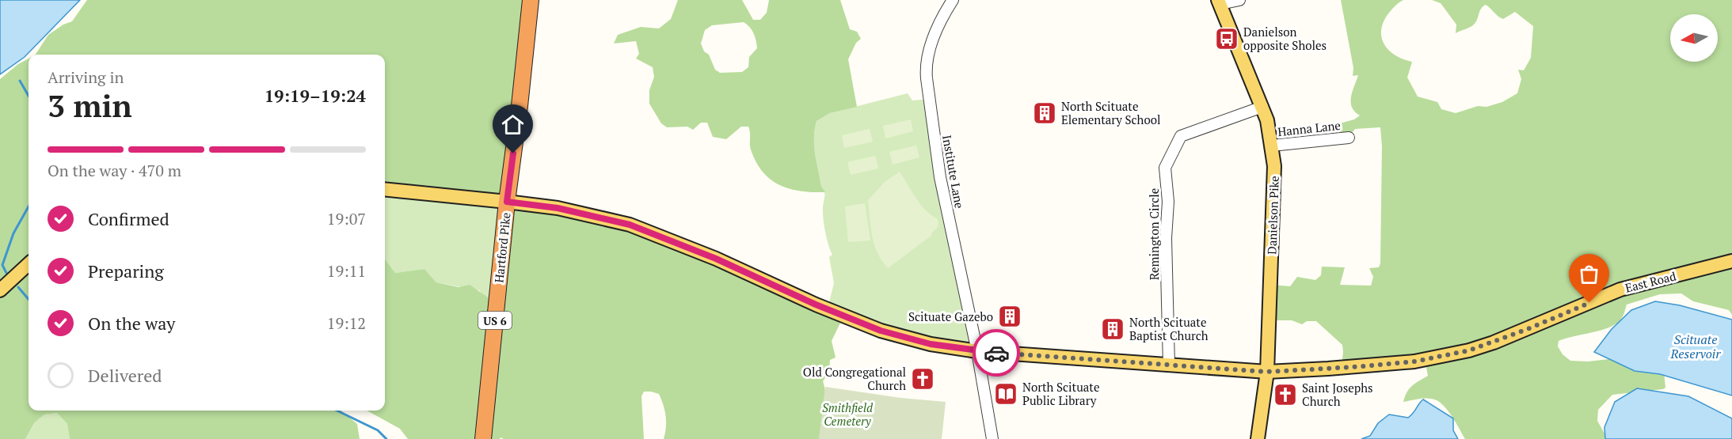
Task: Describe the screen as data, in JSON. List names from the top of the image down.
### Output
{
  "streets": {
    "highway": ["Hartford Pike", "US 6"],
    "main road": ["Danielson Pike", "East Road"],
    "street": ["Hanna Lane", "Institute Lane", "Remington Circle"]
  },
  "crossings": [
    ["Hanna Lane", "Danielson Pike"],
    ["Institute Lane", "East Road"],
    ["Danielson Pike", "Remington Circle"],
    ["Danielson Pike", "East Road"],
    ["Remington Circle", "East Road"],
    ["Hartford Pike", "East Road"]
  ],
  "water": ["Scituate Reservoir"],
  "parks": ["Smithfield Cemetery"],
  "places": {
    "bus stop": ["Danielson opposite Sholes"],
    "building": ["North Scituate Elementary School", "Scituate Gazebo", "North Scituate Baptist Church"],
    "church": ["Old Congregational Church", "Saint Josephs Church"],
    "library": ["North Scituate Public Library"]
  },
  "north": "left",
  "page": {
    "heading": ["3 min", "Arriving in", "19:19–19:24"],
    "bar": "On the way · 470 m",
    "list": [
      ["Confirmed", "19:07"],
      ["Preparing", "19:11"],
      ["On the way", "19:12"],
      "Delivered"
    ]
  }
}
